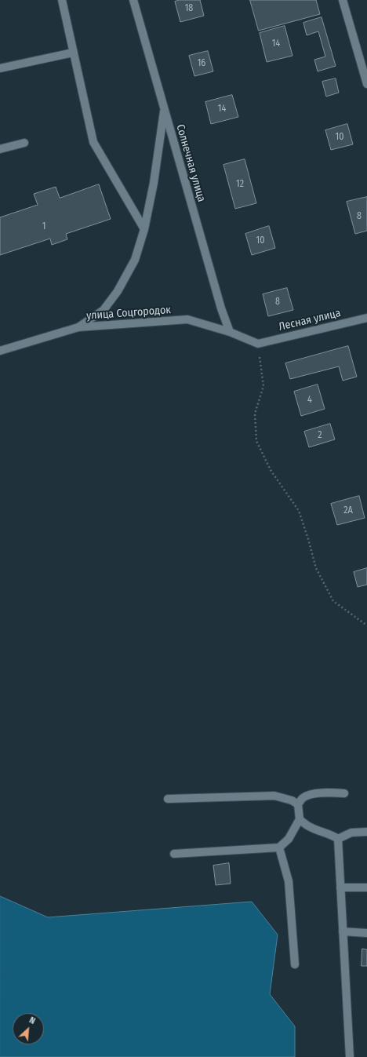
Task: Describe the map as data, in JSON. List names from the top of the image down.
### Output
{
  "streets": {
    "street": ["Солнечная улица", "улица Соцгородок", "Лесная улица"]
  },
  "crossings": [
    ["Солнечная улица", "улица Соцгородок"],
    ["улица Соцгородок", "Лесная улица"]
  ],
  "house_numbers": [
    "18",
    "14",
    "16",
    "14",
    "10",
    "12",
    "8",
    "1",
    "10",
    "8",
    "4",
    "2",
    "2А"
  ],
  "north": "top right"
}
